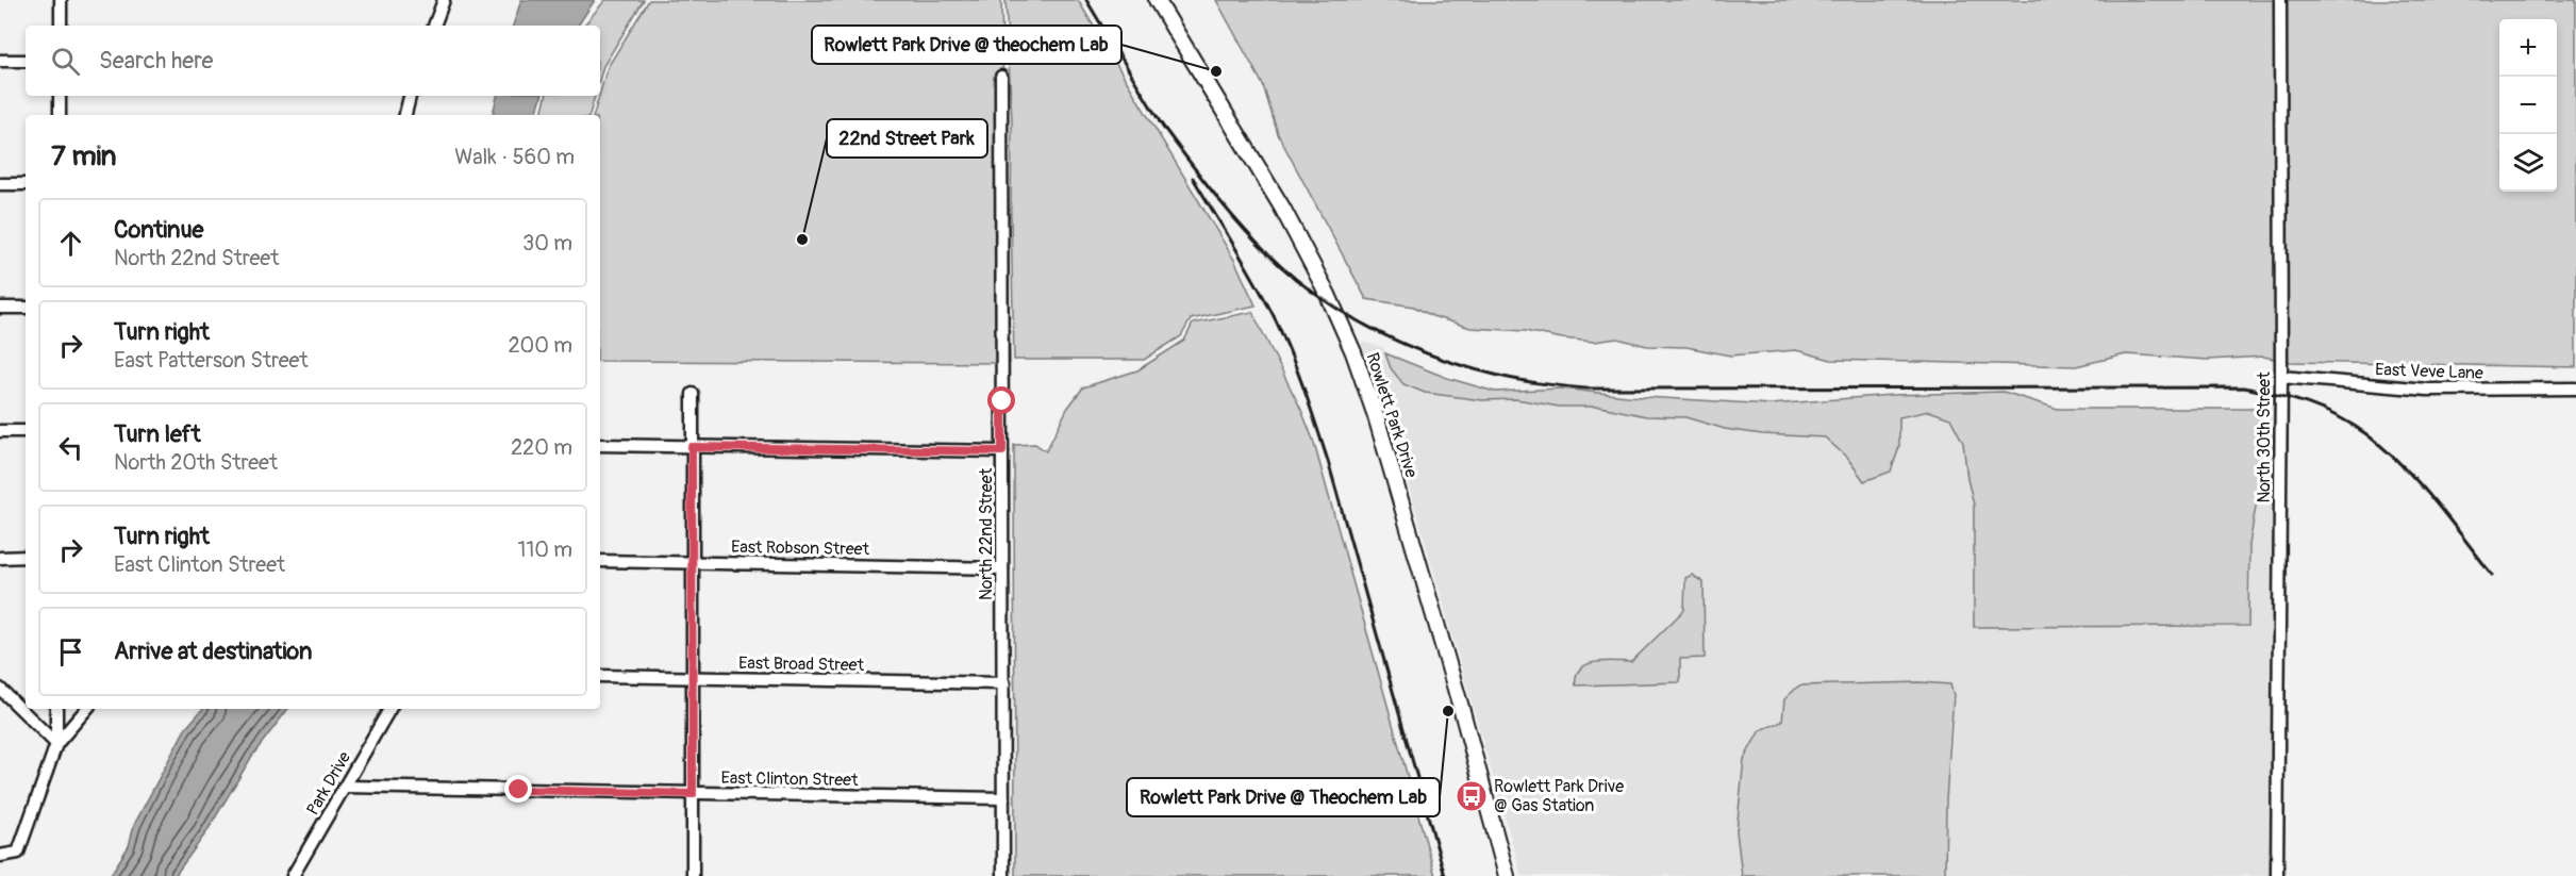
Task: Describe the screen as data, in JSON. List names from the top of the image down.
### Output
{
  "streets": {
    "street": [
      "East Veve Lane",
      "Rowlett Park Drive",
      "North 30th Street",
      "North 22nd Street",
      "East Robson Street",
      "East Broad Street",
      "East Clinton Street",
      "Park Drive"
    ]
  },
  "crossings": [
    ["East Veve Lane", "North 30th Street"],
    ["North 22nd Street", "East Robson Street"],
    ["North 22nd Street", "East Broad Street"],
    ["North 22nd Street", "East Clinton Street"],
    ["East Clinton Street", "Park Drive"]
  ],
  "places": {
    "other": ["Rowlett Park Drive @ theochem Lab", "22nd Street Park", "Rowlett Park Drive @ Theochem Lab"],
    "bus stop": ["Rowlett Park Drive @ Gas Station"]
  },
  "page": {
    "map_buttons": ["+", "−"],
    "search": "Search here",
    "heading": ["7 min", "Walk · 560 m"],
    "list": [
      ["Continue", "North 22nd Street", "30 m"],
      ["Turn right", "East Patterson Street", "200 m"],
      ["Turn left", "North 20th Street", "220 m"],
      ["Turn right", "East Clinton Street", "110 m"],
      "Arrive at destination"
    ]
  }
}
